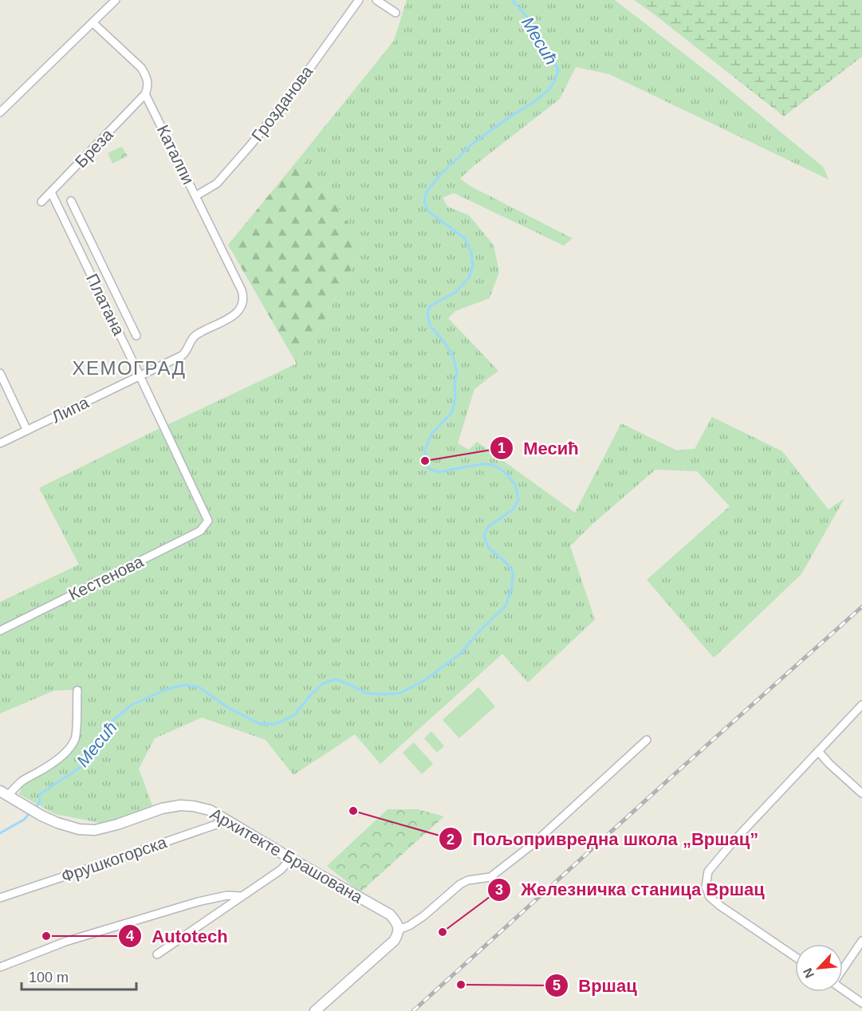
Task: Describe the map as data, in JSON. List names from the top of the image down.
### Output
{
  "streets": {
    "street": [
      "Грозданова",
      "Бреза",
      "Каталпи",
      "Платана",
      "Липа",
      "Кестенова",
      "Архитекте Брашована",
      "Фрушкогорска"
    ]
  },
  "crossings": [
    ["Грозданова", "Каталпи"],
    ["Бреза", "Каталпи"],
    ["Бреза", "Платана"],
    ["Каталпи", "Липа"],
    ["Платана", "Липа"],
    ["Платана", "Кестенова"],
    ["Архитекте Брашована", "Фрушкогорска"]
  ],
  "districts": ["ХЕМОГРАД"],
  "water": ["Месић"],
  "places": [
    "Месић",
    "Пољопривредна школа „Вршац”",
    "Железничка станица Вршац",
    "Autotech",
    "Вршац"
  ],
  "scale_bar": "100 m",
  "north": "bottom left"
}
